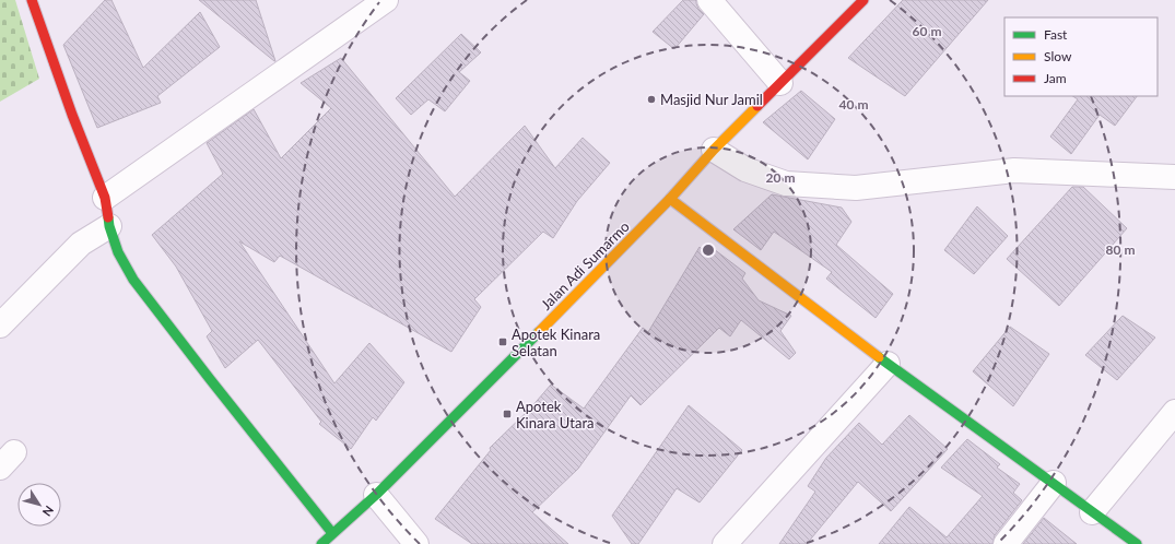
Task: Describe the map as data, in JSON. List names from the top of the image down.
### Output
{
  "streets": {
    "street": ["Jalan Adi Sumarmo"]
  },
  "places": {
    "other": ["Masjid Nur Jamil"],
    "transit": ["Apotek Kinara Selatan", "Apotek Kinara Utara"]
  },
  "legend": ["Fast", "Slow", "Jam"],
  "north": "bottom right",
  "rings": [
    "60 m",
    "40 m",
    "20 m",
    "80 m"
  ]
}
